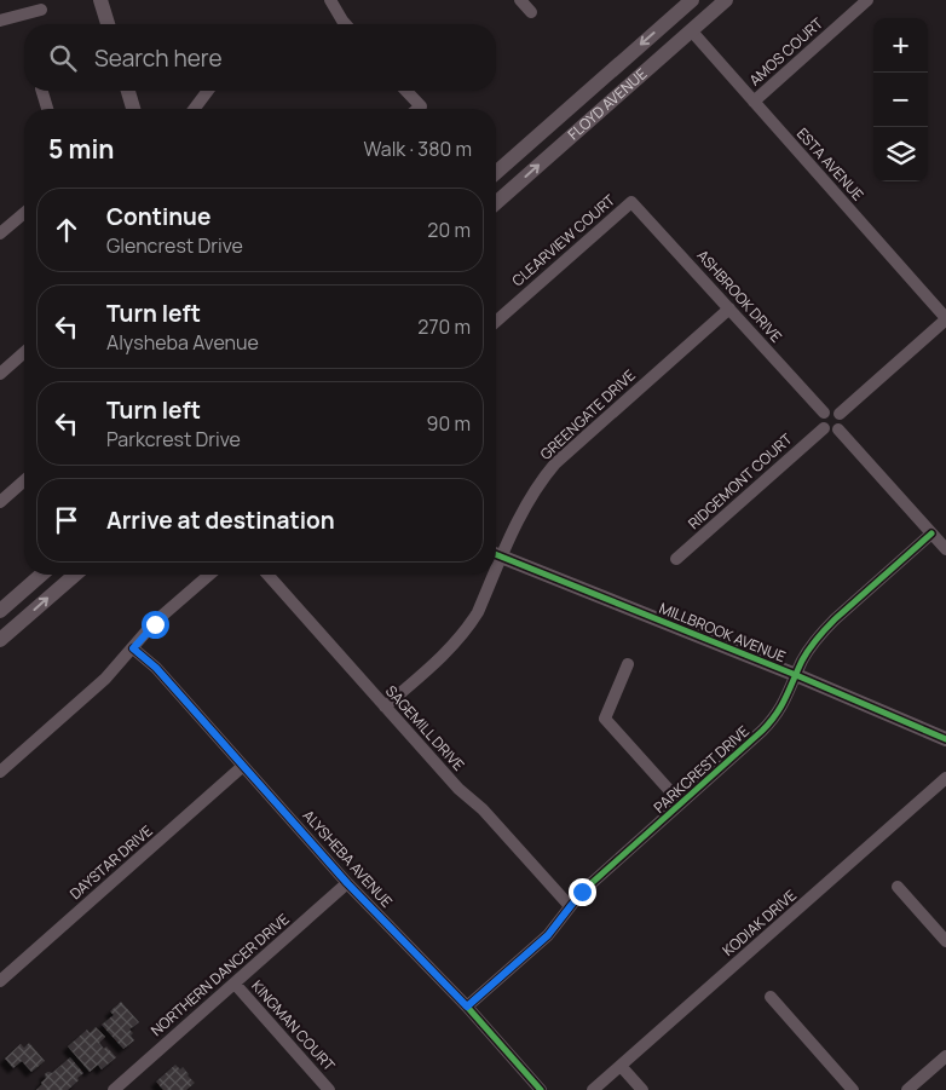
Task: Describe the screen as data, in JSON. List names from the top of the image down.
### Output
{
  "streets": {
    "street": [
      "AMOS COURT",
      "FLOYD AVENUE",
      "ESTA AVENUE",
      "CLEARVIEW COURT",
      "ASHBROOK DRIVE",
      "GREENGATE DRIVE",
      "RIDGEMONT COURT",
      "MILLBROOK AVENUE",
      "SAGEMILL DRIVE",
      "PARKCREST DRIVE",
      "ALYSHEBA AVENUE",
      "DAYSTAR DRIVE",
      "KODIAK DRIVE",
      "NORTHERN DANCER DRIVE",
      "KINGMAN COURT"
    ]
  },
  "crossings": [
    ["AMOS COURT", "ESTA AVENUE"],
    ["FLOYD AVENUE", "ESTA AVENUE"],
    ["CLEARVIEW COURT", "ASHBROOK DRIVE"],
    ["ASHBROOK DRIVE", "GREENGATE DRIVE"],
    ["ASHBROOK DRIVE", "RIDGEMONT COURT"],
    ["GREENGATE DRIVE", "SAGEMILL DRIVE"],
    ["MILLBROOK AVENUE", "PARKCREST DRIVE"],
    ["SAGEMILL DRIVE", "PARKCREST DRIVE"],
    ["PARKCREST DRIVE", "ALYSHEBA AVENUE"],
    ["ALYSHEBA AVENUE", "DAYSTAR DRIVE"],
    ["ALYSHEBA AVENUE", "NORTHERN DANCER DRIVE"],
    ["NORTHERN DANCER DRIVE", "KINGMAN COURT"]
  ],
  "page": {
    "map_buttons": ["+", "−"],
    "search": "Search here",
    "heading": ["5 min", "Walk · 380 m"],
    "list": [
      ["Continue", "Glencrest Drive", "20 m"],
      ["Turn left", "Alysheba Avenue", "270 m"],
      ["Turn left", "Parkcrest Drive", "90 m"],
      "Arrive at destination"
    ]
  }
}
